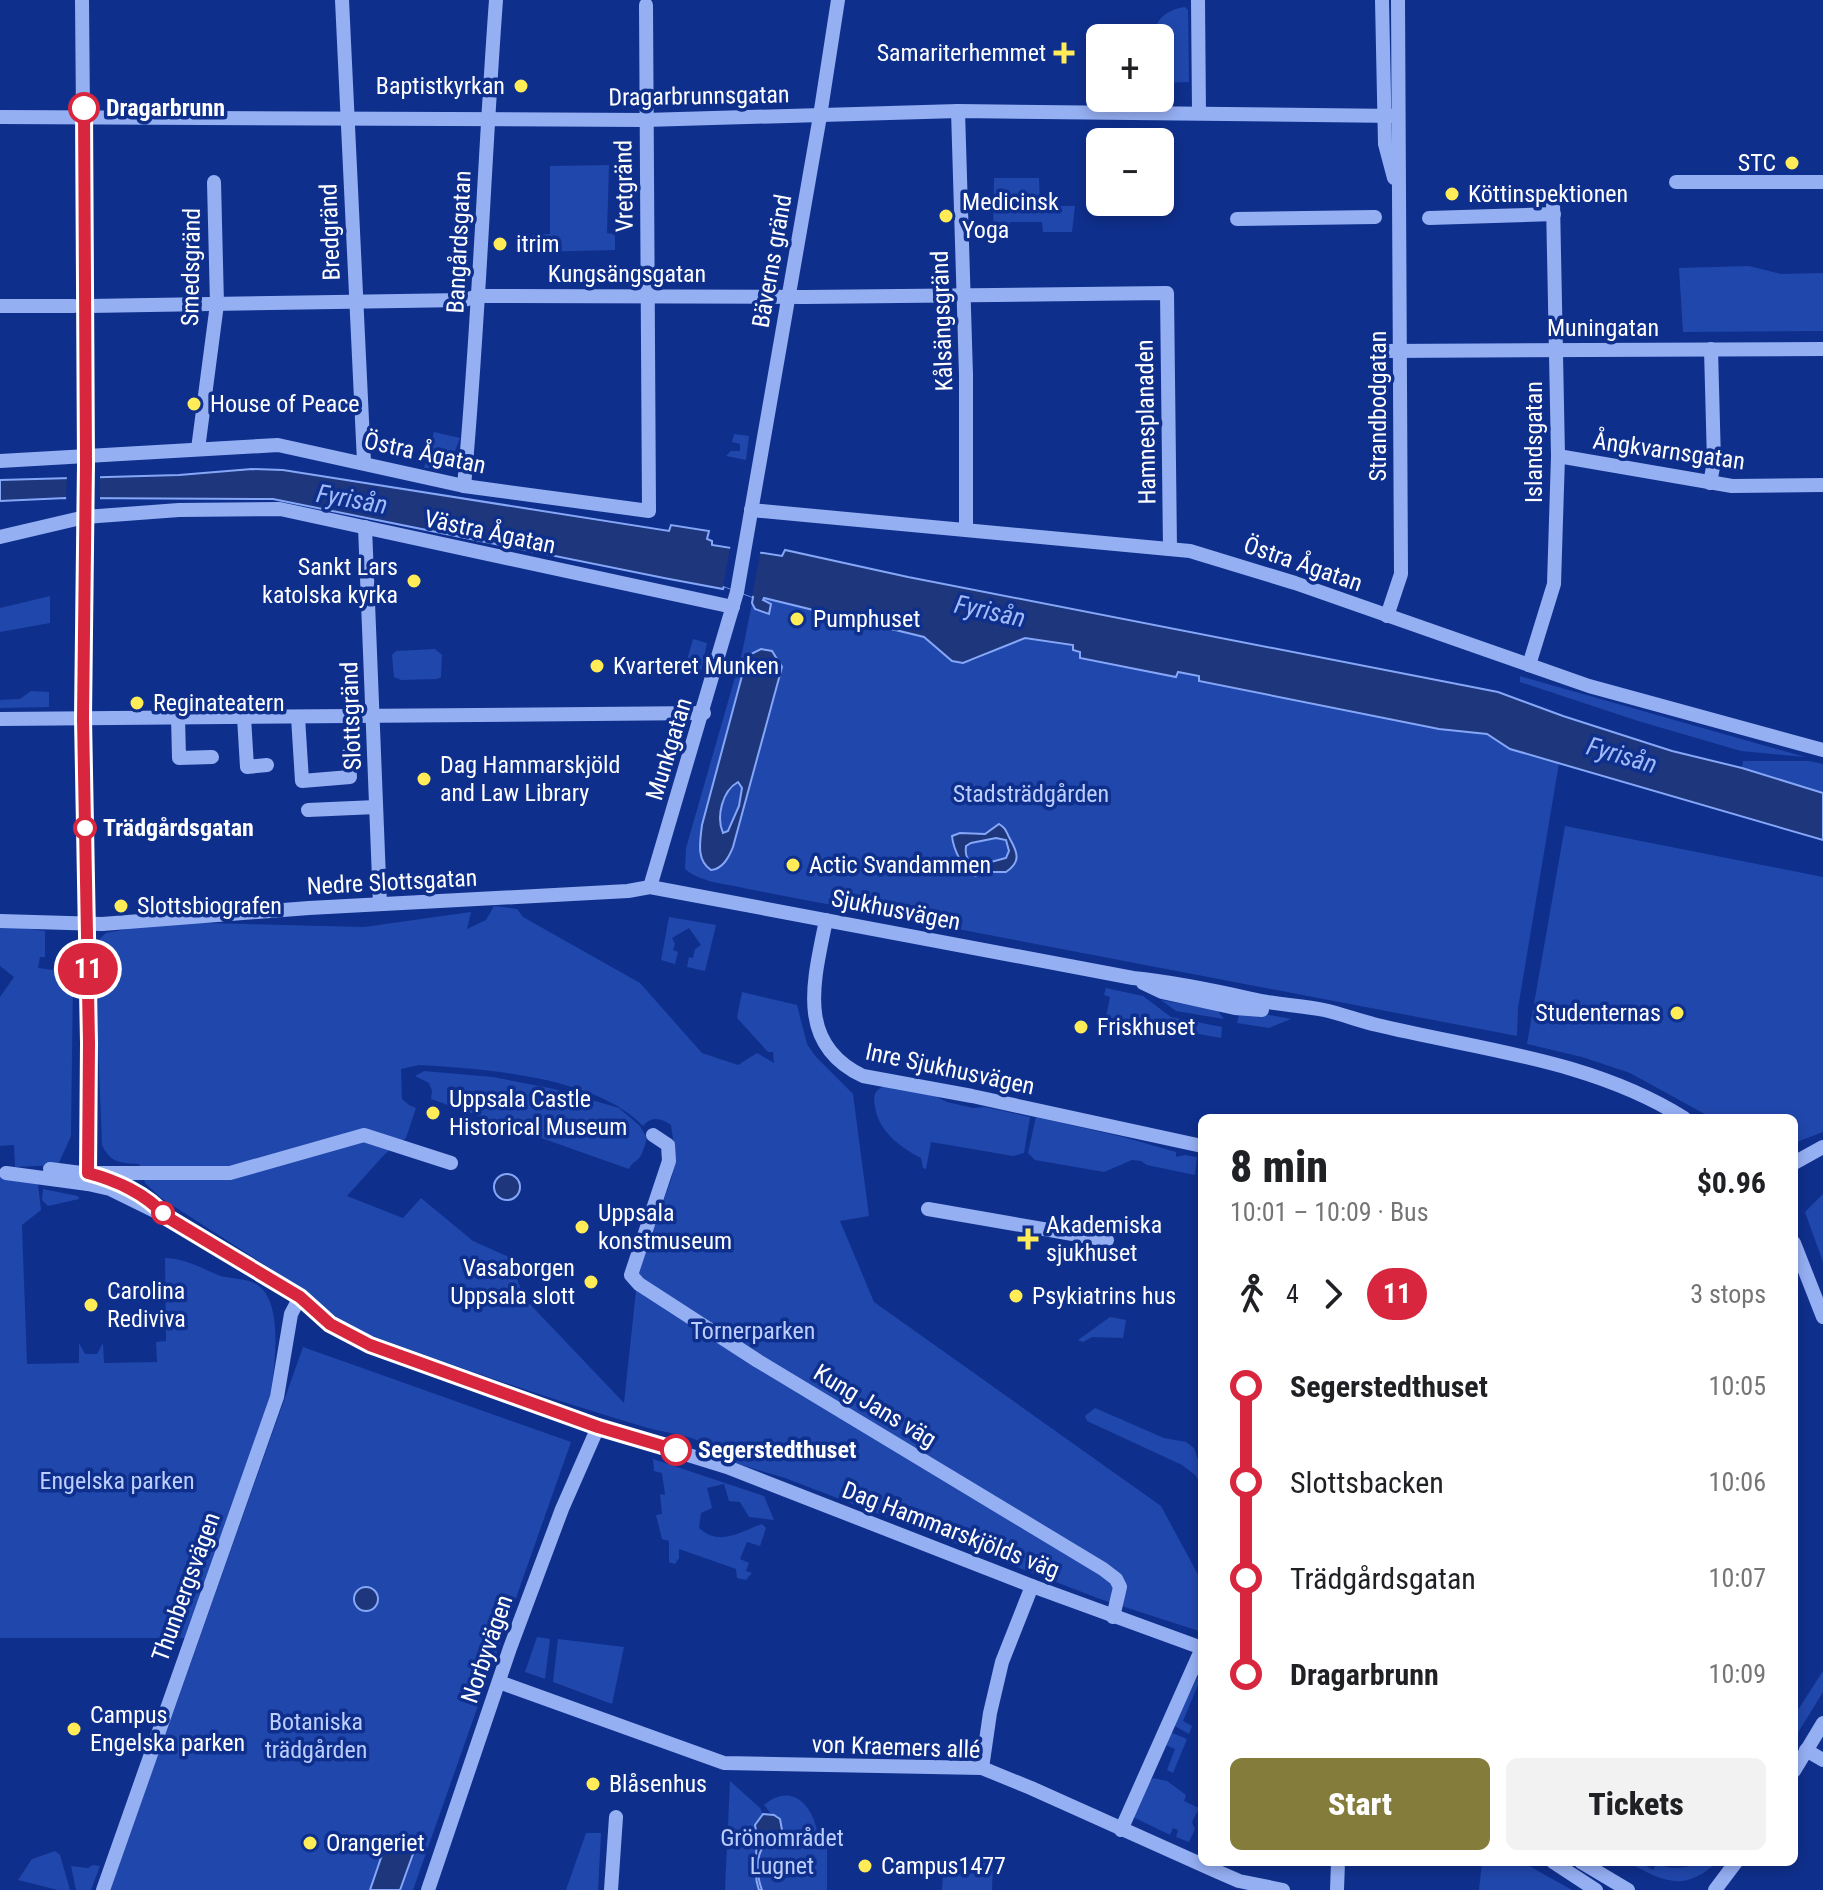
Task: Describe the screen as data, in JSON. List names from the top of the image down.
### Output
{
  "streets": {
    "street": [
      "Dragarbrunnsgatan",
      "Vretgränd",
      "Bredgränd",
      "Bangårdsgatan",
      "Bäverns gränd",
      "Smedsgränd",
      "Kungsängsgatan",
      "Kålsängsgränd",
      "Muningatan",
      "Strandbodgatan",
      "Hamnesplanaden",
      "Islandsgatan",
      "Ångkvarnsgatan",
      "Östra Ågatan",
      "Västra Ågatan",
      "Slottsgränd",
      "Munkgatan",
      "Nedre Slottsgatan",
      "Sjukhusvägen",
      "Inre Sjukhusvägen",
      "Kung Jans väg",
      "Dag Hammarskjölds väg",
      "Thunbergsvägen",
      "Norbyvägen",
      "von Kraemers allé"
    ]
  },
  "crossings": [
    ["Dragarbrunnsgatan", "Vretgränd"],
    ["Dragarbrunnsgatan", "Bredgränd"],
    ["Dragarbrunnsgatan", "Bangårdsgatan"],
    ["Dragarbrunnsgatan", "Bäverns gränd"],
    ["Dragarbrunnsgatan", "Kålsängsgränd"],
    ["Dragarbrunnsgatan", "Strandbodgatan"],
    ["Vretgränd", "Kungsängsgatan"],
    ["Vretgränd", "Östra Ågatan"],
    ["Bredgränd", "Kungsängsgatan"],
    ["Bredgränd", "Östra Ågatan"],
    ["Bangårdsgatan", "Kungsängsgatan"],
    ["Bangårdsgatan", "Östra Ågatan"],
    ["Bäverns gränd", "Kungsängsgatan"],
    ["Bäverns gränd", "Östra Ågatan"],
    ["Bäverns gränd", "Munkgatan"],
    ["Smedsgränd", "Kungsängsgatan"],
    ["Smedsgränd", "Östra Ågatan"],
    ["Kungsängsgatan", "Kålsängsgränd"],
    ["Kungsängsgatan", "Hamnesplanaden"],
    ["Kålsängsgränd", "Östra Ågatan"],
    ["Muningatan", "Strandbodgatan"],
    ["Muningatan", "Islandsgatan"],
    ["Strandbodgatan", "Östra Ågatan"],
    ["Hamnesplanaden", "Östra Ågatan"],
    ["Islandsgatan", "Ångkvarnsgatan"],
    ["Islandsgatan", "Östra Ågatan"],
    ["Västra Ågatan", "Slottsgränd"],
    ["Västra Ågatan", "Munkgatan"],
    ["Slottsgränd", "Nedre Slottsgatan"],
    ["Munkgatan", "Nedre Slottsgatan"],
    ["Munkgatan", "Sjukhusvägen"],
    ["Nedre Slottsgatan", "Sjukhusvägen"],
    ["Sjukhusvägen", "Inre Sjukhusvägen"],
    ["Kung Jans väg", "Dag Hammarskjölds väg"],
    ["Dag Hammarskjölds väg", "Thunbergsvägen"],
    ["Dag Hammarskjölds väg", "Norbyvägen"],
    ["Norbyvägen", "von Kraemers allé"]
  ],
  "water": ["Fyrisån"],
  "parks": [
    "Stadsträdgården",
    "Tornerparken",
    "Engelska parken",
    "Botaniska trädgården",
    "Grönområdet Lugnet"
  ],
  "places": {
    "health": ["Samariterhemmet", "Akademiska sjukhuset"],
    "other": [
      "Baptistkyrkan",
      "Dragarbrunn",
      "STC",
      "Köttinspektionen",
      "Medicinsk Yoga",
      "itrim",
      "House of Peace",
      "Sankt Lars katolska kyrka",
      "Pumphuset",
      "Kvarteret Munken",
      "Reginateatern",
      "Dag Hammarskjöld and Law Library",
      "Trädgårdsgatan",
      "Actic Svandammen",
      "Slottsbiografen",
      "Studenternas",
      "Friskhuset",
      "Uppsala Castle Historical Museum",
      "Uppsala konstmuseum",
      "Vasaborgen Uppsala slott",
      "Psykiatrins hus",
      "Carolina Rediviva",
      "Segerstedthuset",
      "Campus Engelska parken",
      "Blåsenhus",
      "Orangeriet",
      "Campus1477"
    ]
  },
  "lines": ["bus line 11"],
  "page": {
    "on_map": "11",
    "map_buttons": ["+", "−"],
    "heading": ["8 min", "10:01 – 10:09 · Bus", "$0.96"],
    "legs": ["4", "11", "3 stops"],
    "list": [
      {
        "name": "Segerstedthuset",
        "value": "10:05"
      },
      {
        "name": "Slottsbacken",
        "value": "10:06"
      },
      {
        "name": "Trädgårdsgatan",
        "value": "10:07"
      },
      {
        "name": "Dragarbrunn",
        "value": "10:09"
      }
    ],
    "buttons": ["Start", "Tickets"]
  }
}
